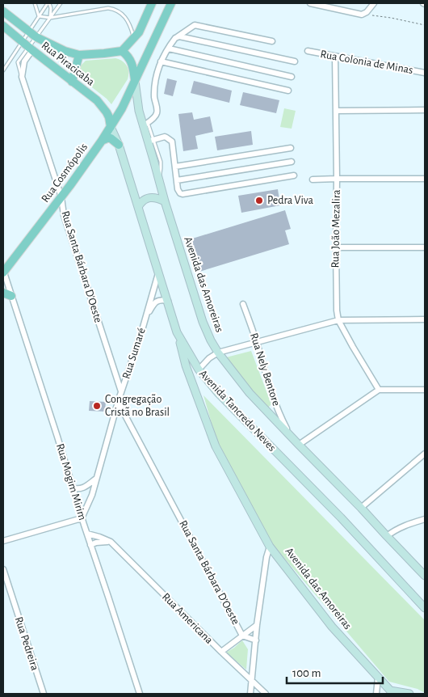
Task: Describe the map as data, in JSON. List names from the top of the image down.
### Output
{
  "streets": {
    "main road": [
      "Rua Piracicaba",
      "Rua Cosmópolis",
      "Avenida das Amoreiras",
      "Avenida Tancredo Neves"
    ],
    "street": [
      "Rua Colonia de Minas",
      "Rua João Mezalira",
      "Rua Santa Bárbara D'Oeste",
      "Rua Sumaré",
      "Rua Nely Bentore",
      "Rua Mogim Mirim",
      "Rua Americana",
      "Rua Pedreira"
    ]
  },
  "crossings": [
    ["Rua Colonia de Minas", "Rua João Mezalira"],
    ["Rua Piracicaba", "Rua Cosmópolis"],
    ["Rua Piracicaba", "Rua Santa Bárbara D'Oeste"],
    ["Rua Piracicaba", "Avenida Tancredo Neves"],
    ["Rua Cosmópolis", "Rua Santa Bárbara D'Oeste"],
    ["Rua Cosmópolis", "Avenida das Amoreiras"],
    ["Rua Cosmópolis", "Avenida Tancredo Neves"],
    ["Rua Cosmópolis", "Rua Mogim Mirim"],
    ["Rua Santa Bárbara D'Oeste", "Rua Sumaré"],
    ["Avenida das Amoreiras", "Rua Nely Bentore"],
    ["Avenida das Amoreiras", "Avenida Tancredo Neves"],
    ["Rua Sumaré", "Avenida Tancredo Neves"],
    ["Rua Sumaré", "Rua Mogim Mirim"],
    ["Rua Mogim Mirim", "Rua Americana"]
  ],
  "places": ["Pedra Viva", "Congregação Cristã no Brasil"],
  "scale_bar": "100 m"
}
